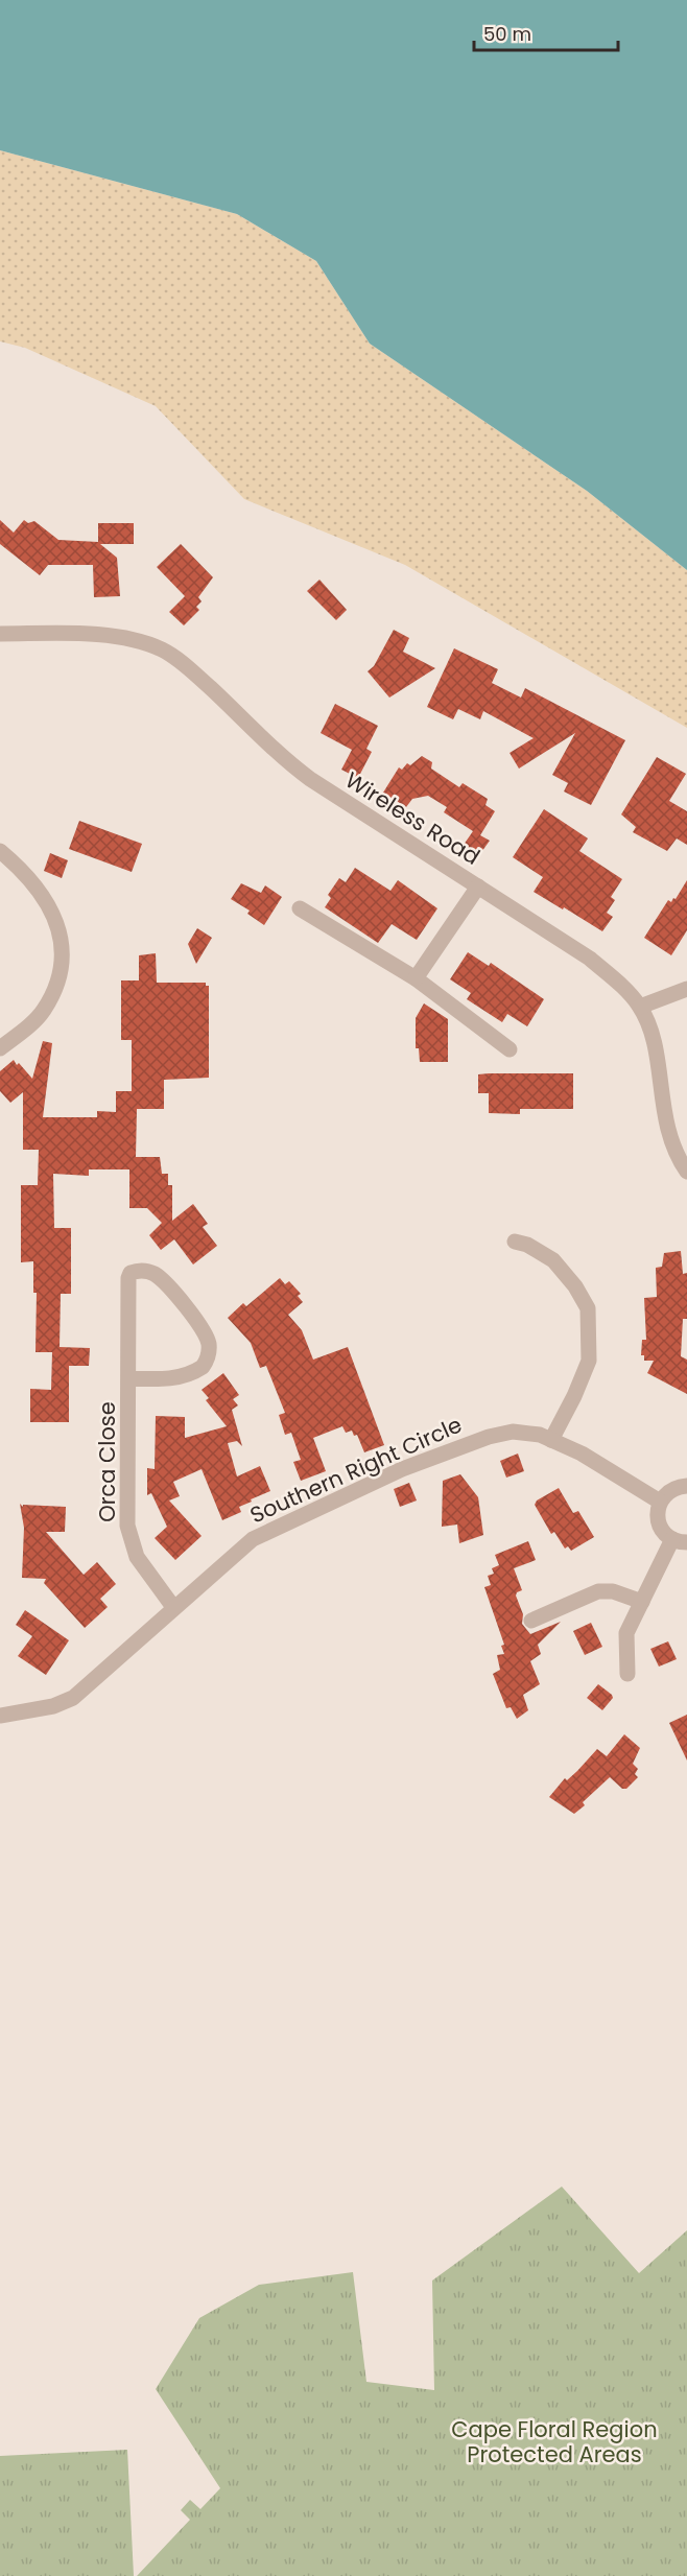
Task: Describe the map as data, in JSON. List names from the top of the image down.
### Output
{
  "streets": {
    "street": ["Wireless Road", "Orca Close", "Southern Right Circle"]
  },
  "crossings": [
    ["Orca Close", "Southern Right Circle"]
  ],
  "parks": ["Cape Floral Region Protected Areas"],
  "scale_bar": "50 m"
}
